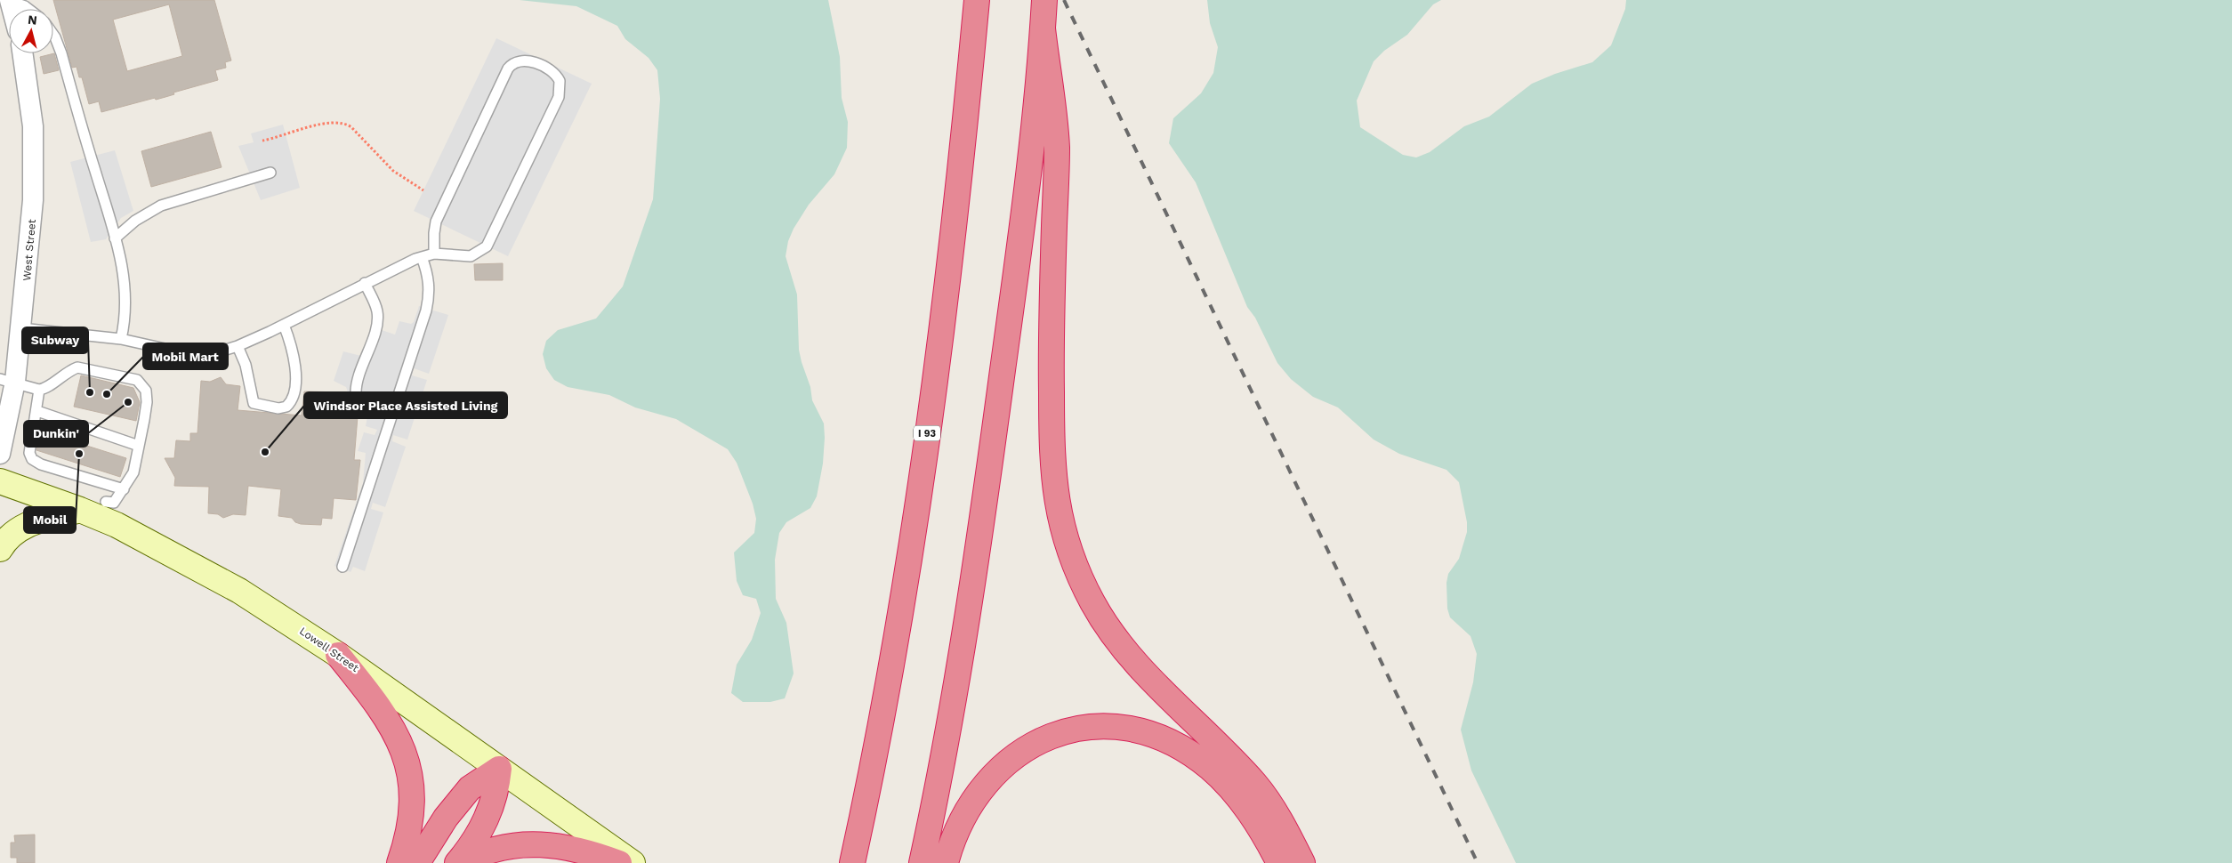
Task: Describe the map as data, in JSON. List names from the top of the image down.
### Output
{
  "streets": {
    "highway": ["I 93"],
    "main road": ["Lowell Street"],
    "street": ["West Street"]
  },
  "places": [
    "Subway",
    "Mobil Mart",
    "Dunkin'",
    "Windsor Place Assisted Living",
    "Mobil"
  ],
  "north": "top"
}
